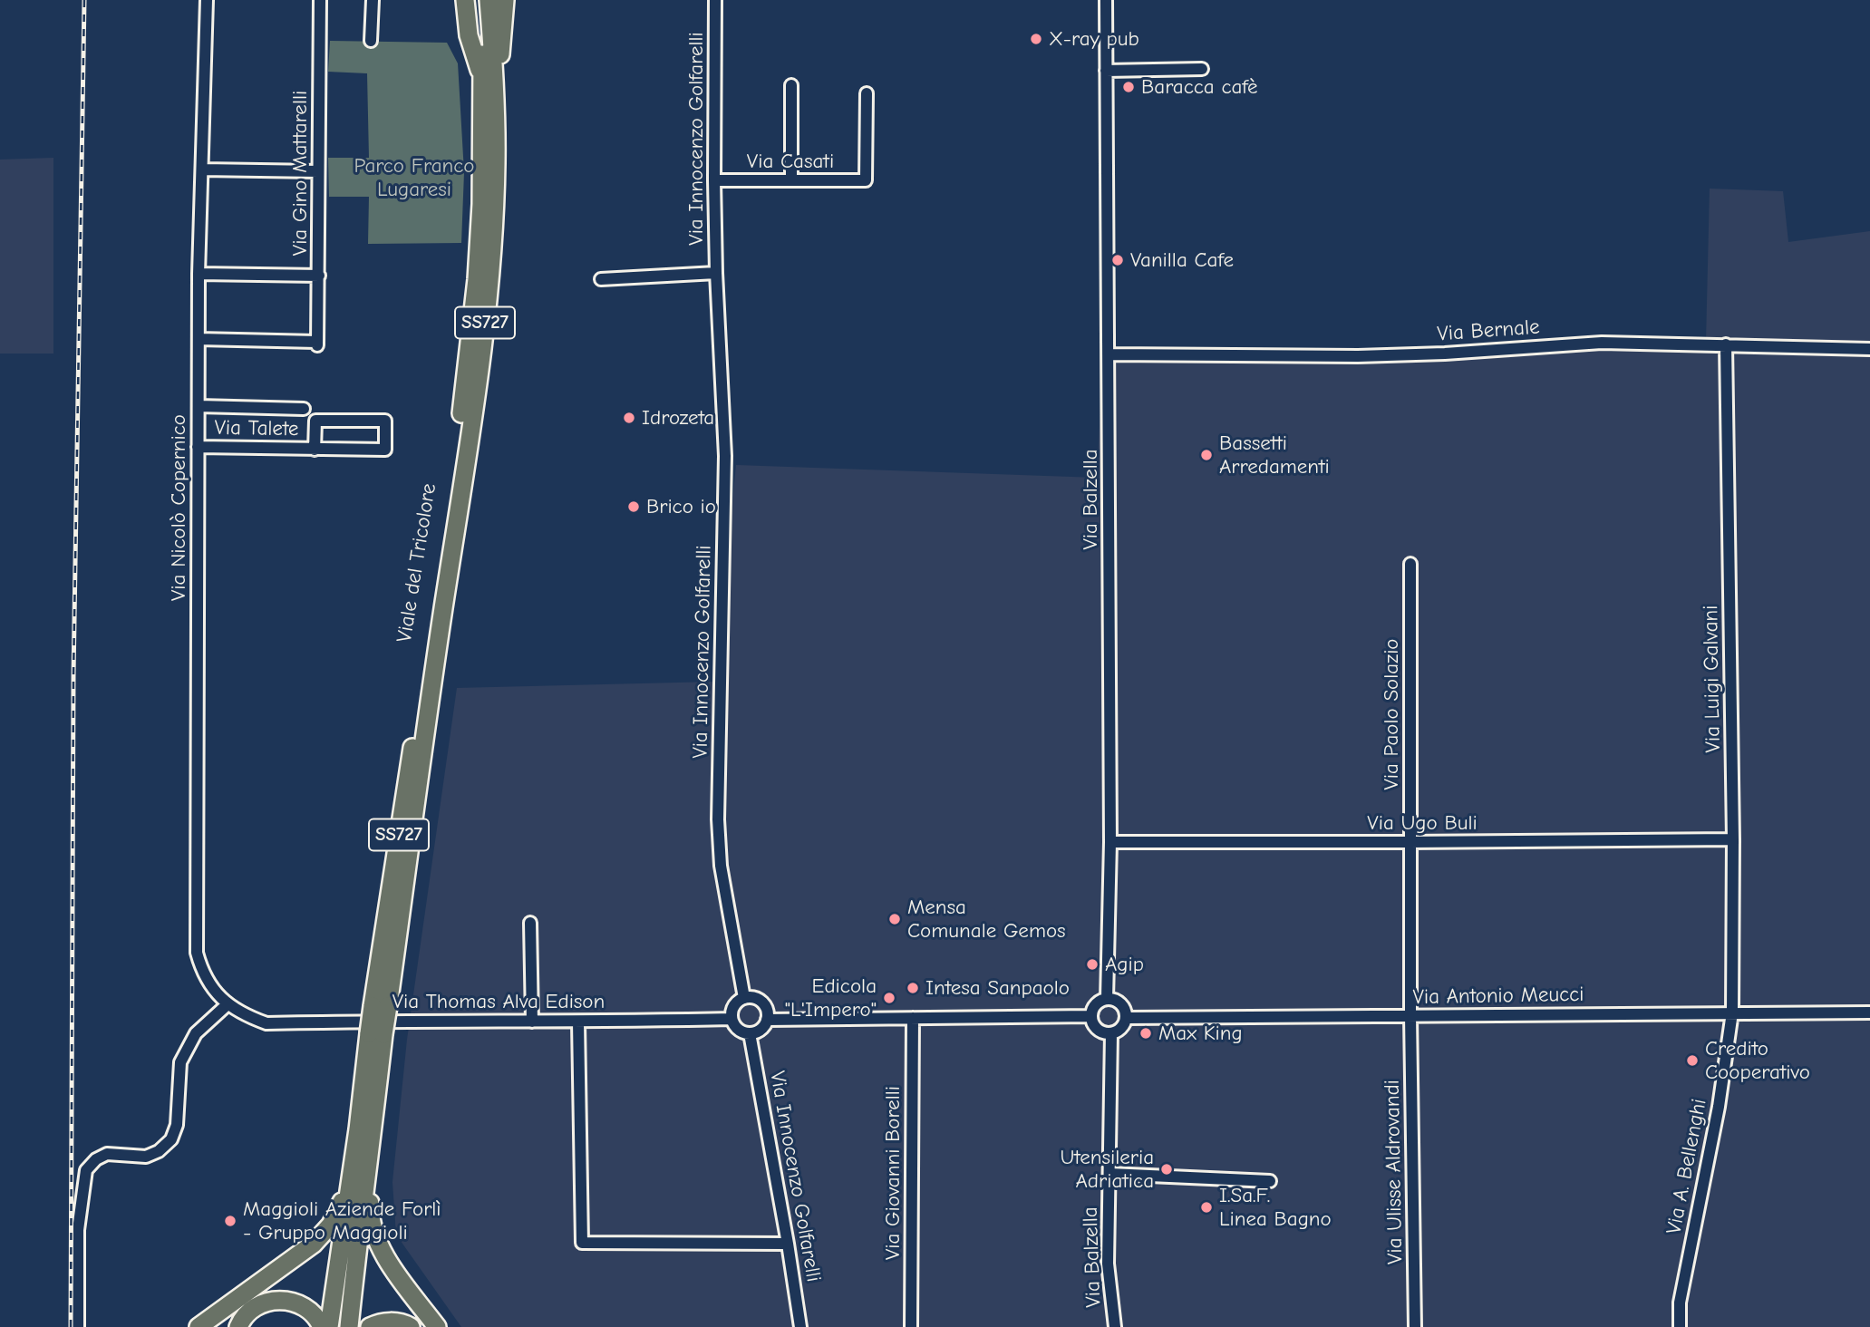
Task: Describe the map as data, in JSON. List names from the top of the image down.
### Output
{
  "streets": {
    "highway": ["SS727", "Viale del Tricolore"],
    "street": [
      "Via Innocenzo Golfarelli",
      "Via Casati",
      "Via Gino Mattarelli",
      "Via Bernale",
      "Via Talete",
      "Via Balzella",
      "Via Nicolò Copernico",
      "Via Luigi Galvani",
      "Via Paolo Solazio",
      "Via Ugo Buli",
      "Via Antonio Meucci",
      "Via Thomas Alva Edison",
      "Via A. Bellenghi",
      "Via Ulisse Aldrovandi",
      "Via Giovanni Borelli"
    ]
  },
  "crossings": [
    ["Via Innocenzo Golfarelli", "Via Casati"],
    ["Via Innocenzo Golfarelli", "Via Thomas Alva Edison"],
    ["Via Gino Mattarelli", "Via Nicolò Copernico"],
    ["Via Bernale", "Via Balzella"],
    ["Via Bernale", "Via Luigi Galvani"],
    ["Via Talete", "Via Nicolò Copernico"],
    ["Via Balzella", "Via Ugo Buli"],
    ["Via Balzella", "Via Antonio Meucci"],
    ["Via Nicolò Copernico", "Via Thomas Alva Edison"],
    ["Via Luigi Galvani", "Via Ugo Buli"],
    ["Via Luigi Galvani", "Via Antonio Meucci"],
    ["Via Luigi Galvani", "Via A. Bellenghi"],
    ["Via Paolo Solazio", "Via Ugo Buli"],
    ["Via Paolo Solazio", "Via Antonio Meucci"],
    ["Via Paolo Solazio", "Via Ulisse Aldrovandi"],
    ["Via Antonio Meucci", "Via A. Bellenghi"],
    ["Via Antonio Meucci", "Via Ulisse Aldrovandi"]
  ],
  "parks": ["Parco Franco Lugaresi"],
  "places": [
    "X-ray pub",
    "Baracca cafè",
    "Vanilla Cafe",
    "Idrozeta",
    "Bassetti Arredamenti",
    "Brico io",
    "Mensa Comunale Gemos",
    "Agip",
    "Intesa Sanpaolo",
    "Edicola \"L'Impero\"",
    "Max King",
    "Credito Cooperativo",
    "Utensileria Adriatica",
    "I.Sa.F. Linea Bagno",
    "Maggioli Aziende Forlì - Gruppo Maggioli"
  ]
}
